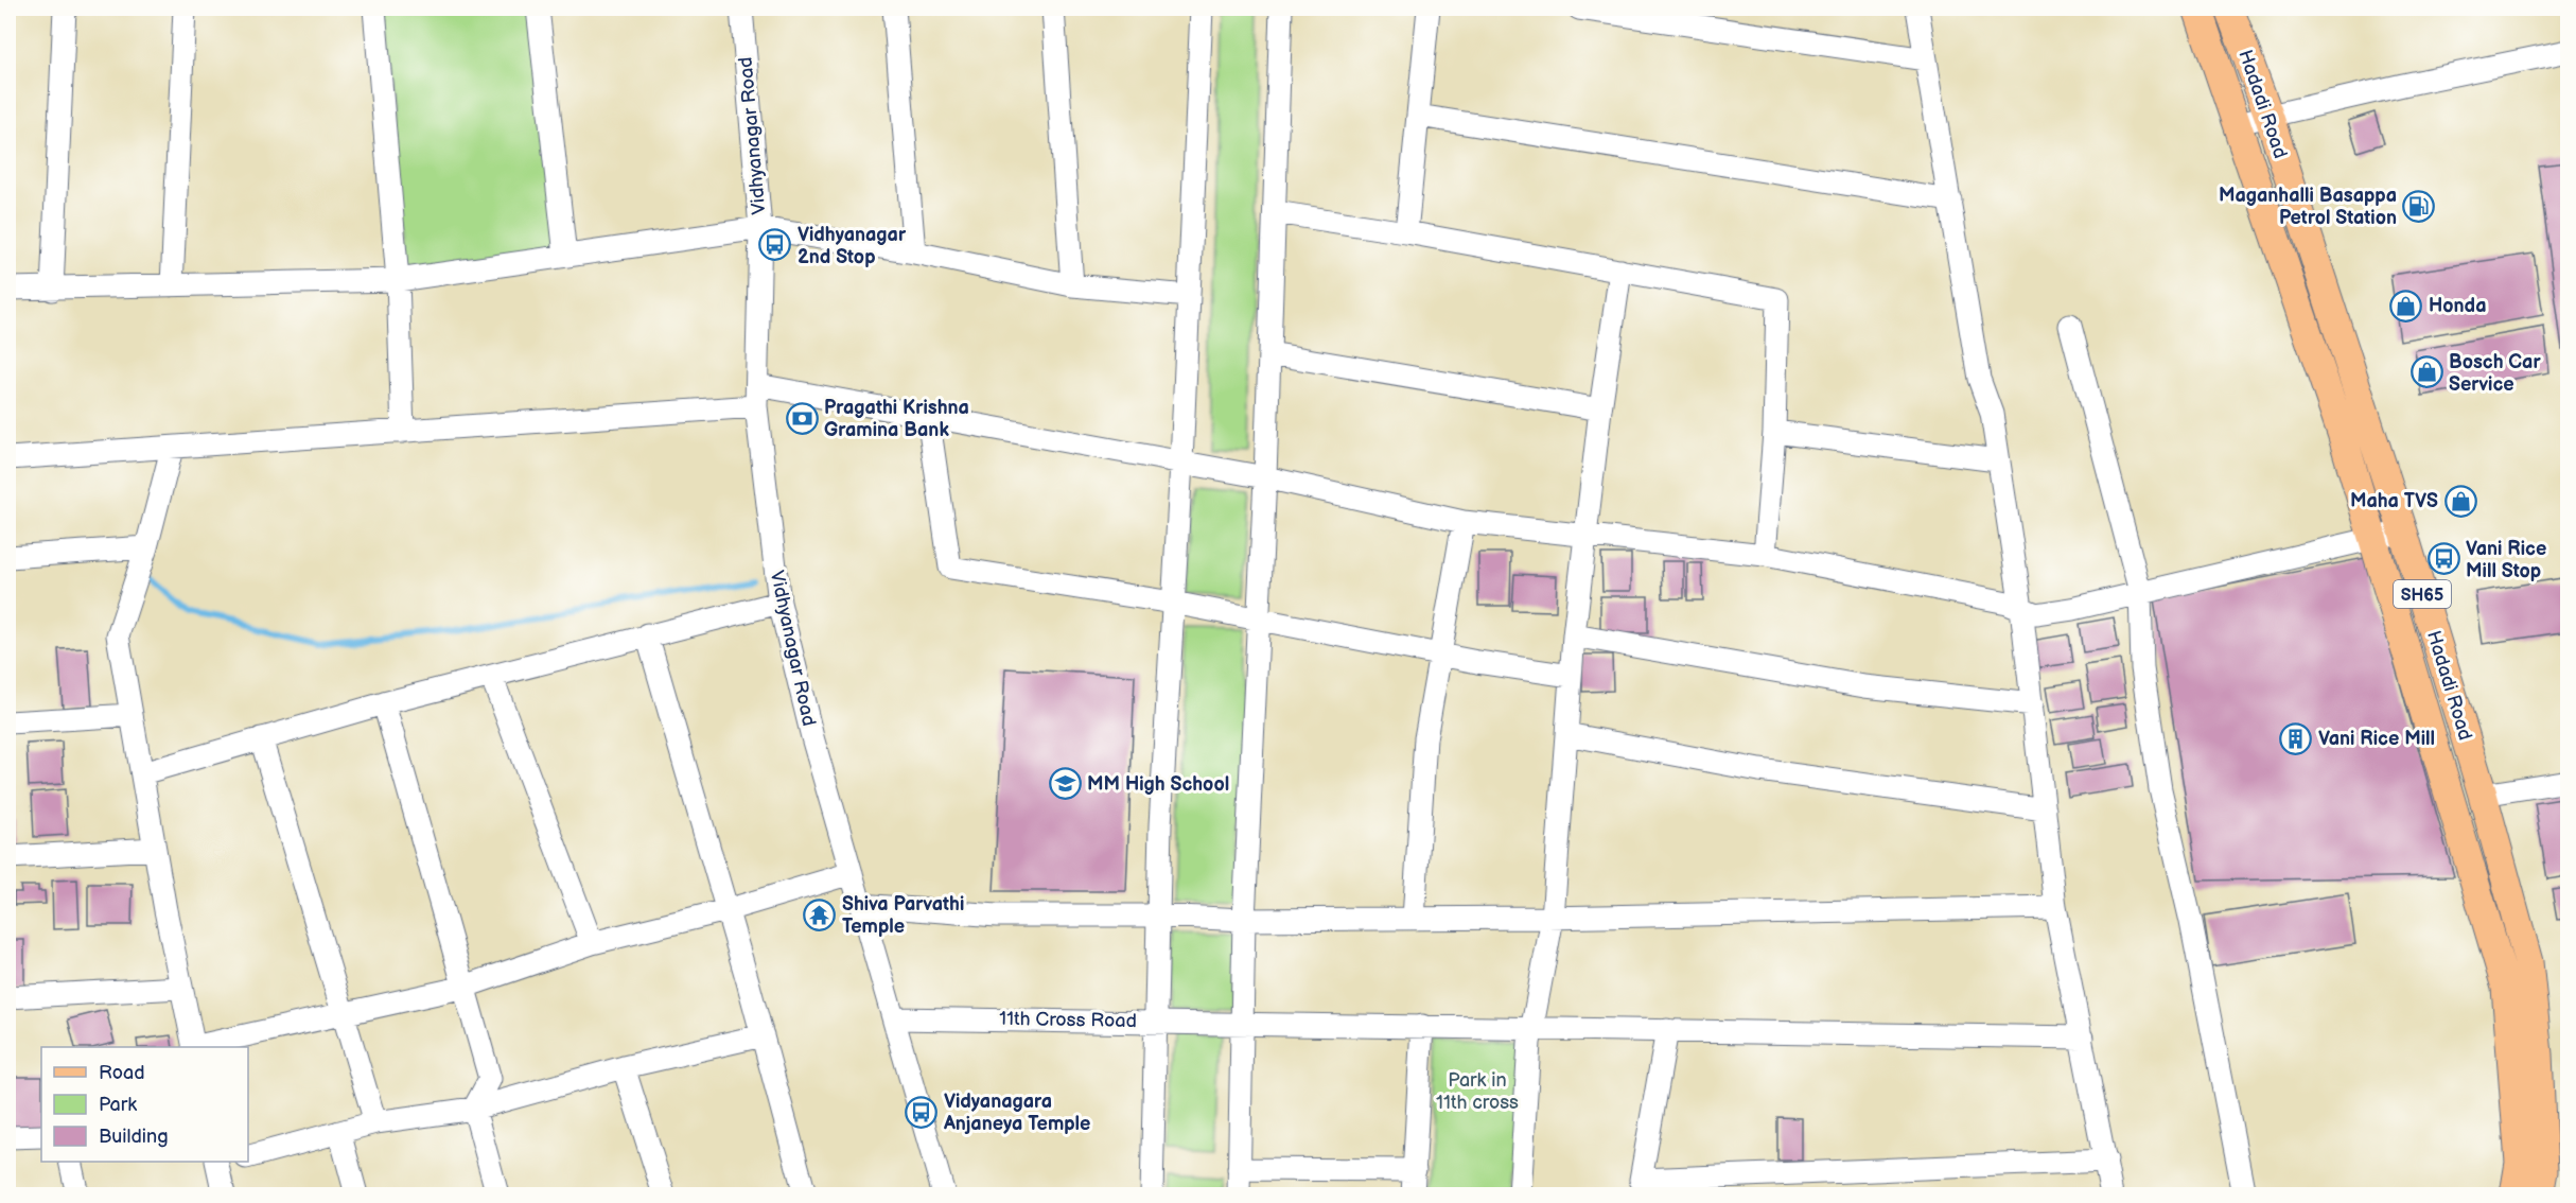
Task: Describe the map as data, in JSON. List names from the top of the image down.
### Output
{
  "streets": {
    "main road": ["Hadadi Road", "SH65"],
    "street": ["Vidhyanagar Road", "11th Cross Road"]
  },
  "crossings": [
    ["Vidhyanagar Road", "11th Cross Road"]
  ],
  "parks": ["Park in 11th cross"],
  "places": {
    "fuel station": ["Maganhalli Basappa Petrol Station"],
    "bus stop": ["Vidhyanagar 2nd Stop", "Vani Rice Mill Stop", "Vidyanagara Anjaneya Temple"],
    "shop": ["Honda", "Bosch Car Service", "Maha TVS"],
    "bank": ["Pragathi Krishna Gramina Bank"],
    "building": ["Vani Rice Mill"],
    "school or university": ["MM High School"],
    "temple": ["Shiva Parvathi Temple"]
  },
  "legend": ["Road", "Park", "Building"]
}
